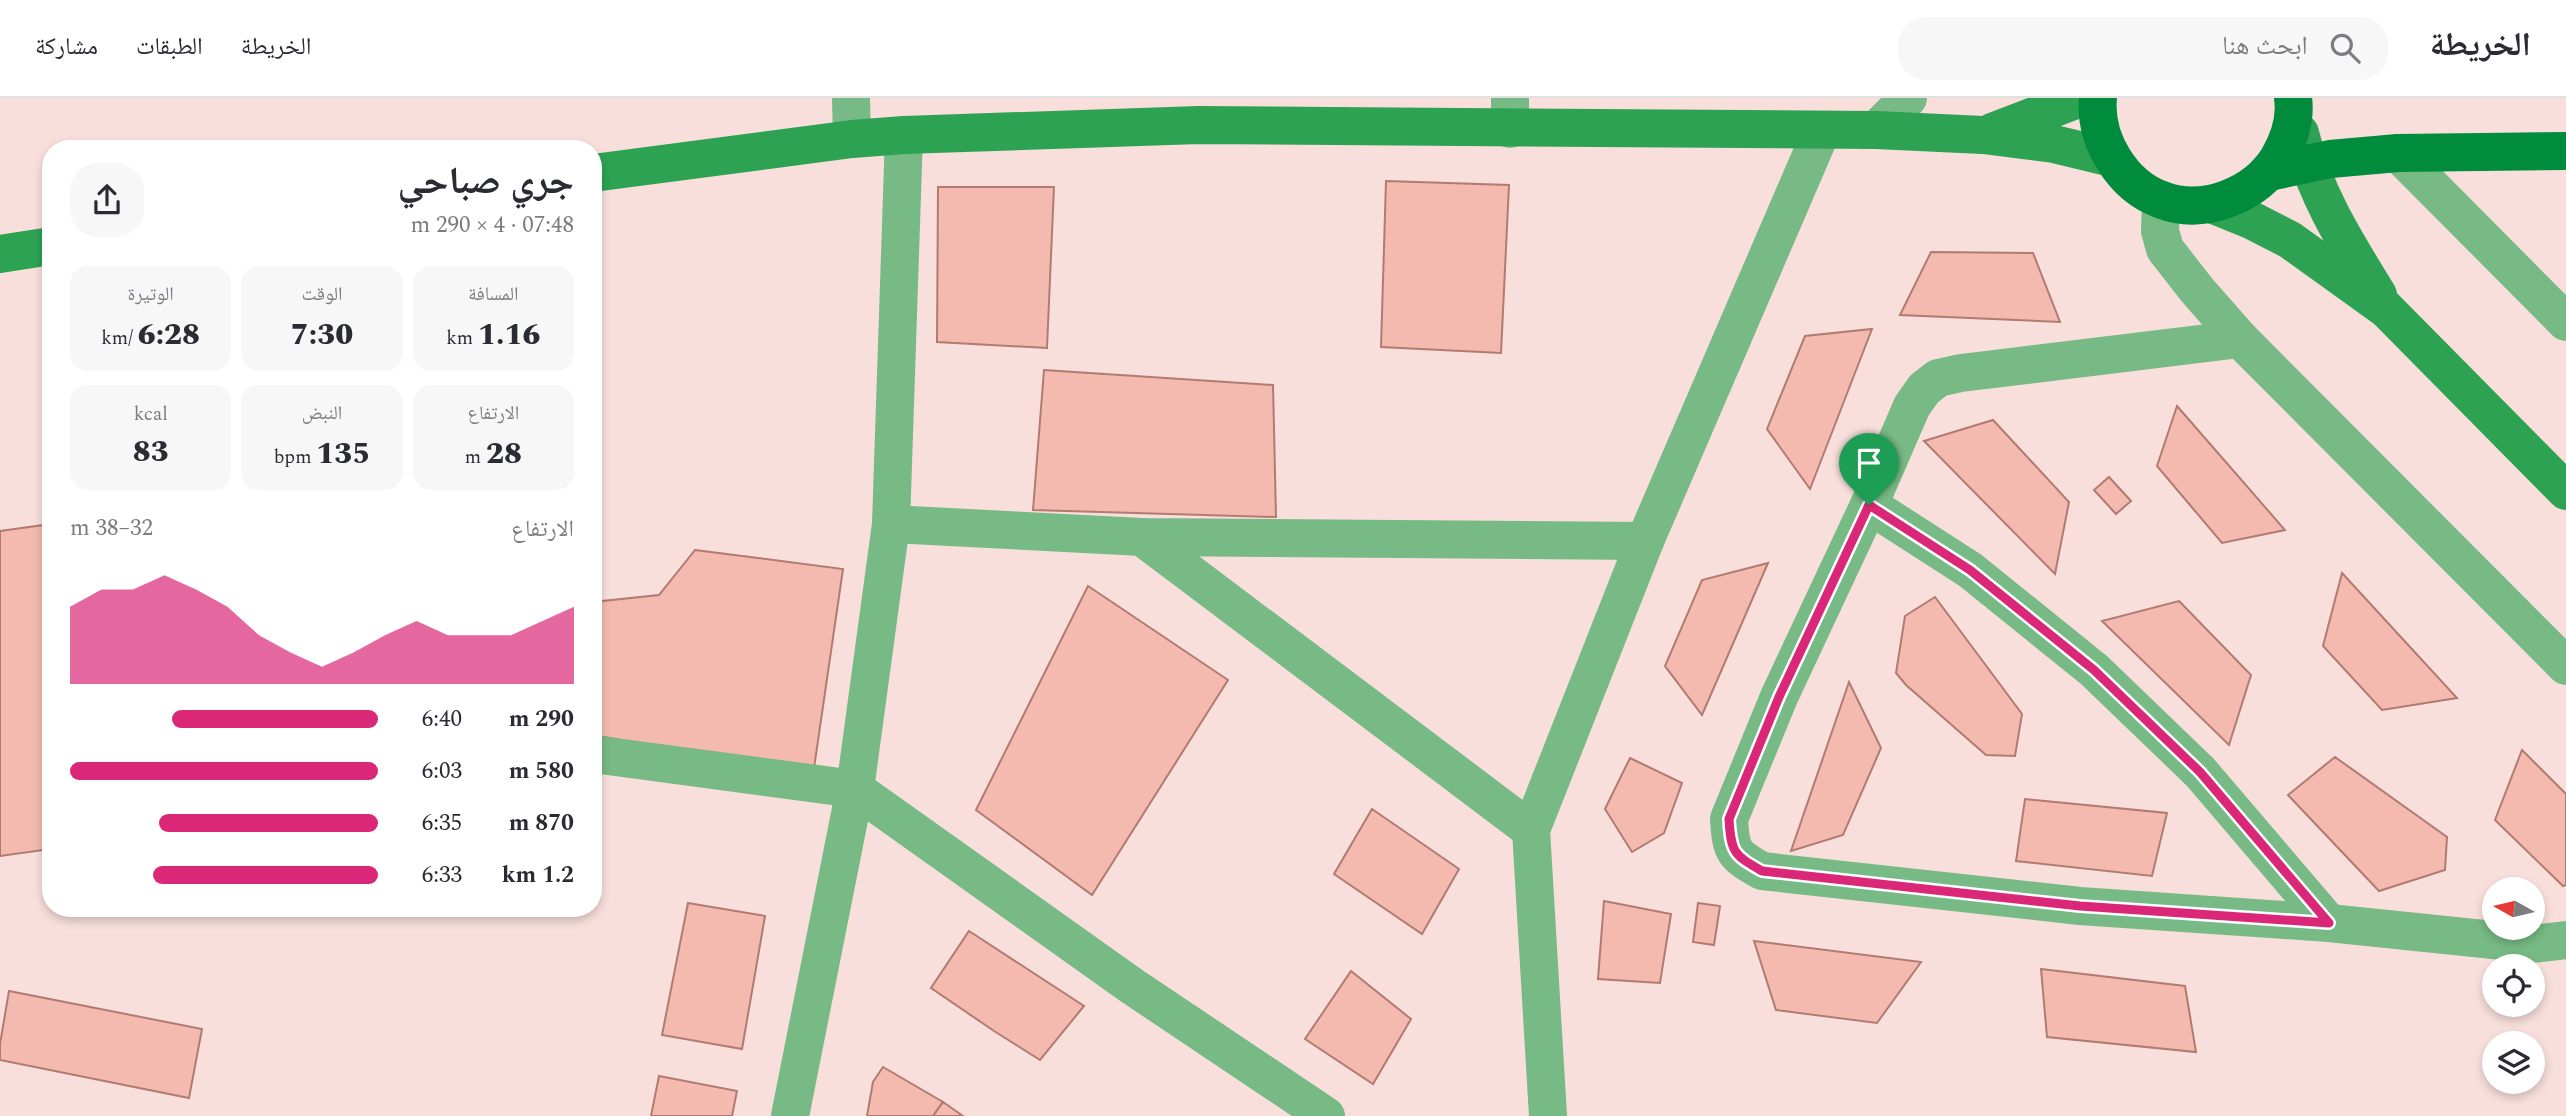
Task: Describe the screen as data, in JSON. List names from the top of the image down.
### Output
{
  "north": "left",
  "page": {
    "header": "الخريطة",
    "search": "ابحث هنا",
    "nav": ["الخريطة", "الطبقات", "مشاركة"],
    "heading": ["جري صباحي", "07:48 · 4 × 290 m"],
    "stats": [
      ["المسافة", "1.16 km"],
      ["الوقت", "7:30"],
      ["الوتيرة", "6:28 /km"],
      ["الارتفاع", "28 m"],
      ["النبض", "135 bpm"],
      ["kcal", "83"]
    ],
    "chart": ["الارتفاع", "32–38 m"],
    "list": [
      {
        "name": "290 m",
        "note": "6:40"
      },
      {
        "name": "580 m",
        "note": "6:03"
      },
      {
        "name": "870 m",
        "note": "6:35"
      },
      {
        "name": "1.2 km",
        "note": "6:33"
      }
    ]
  }
}
